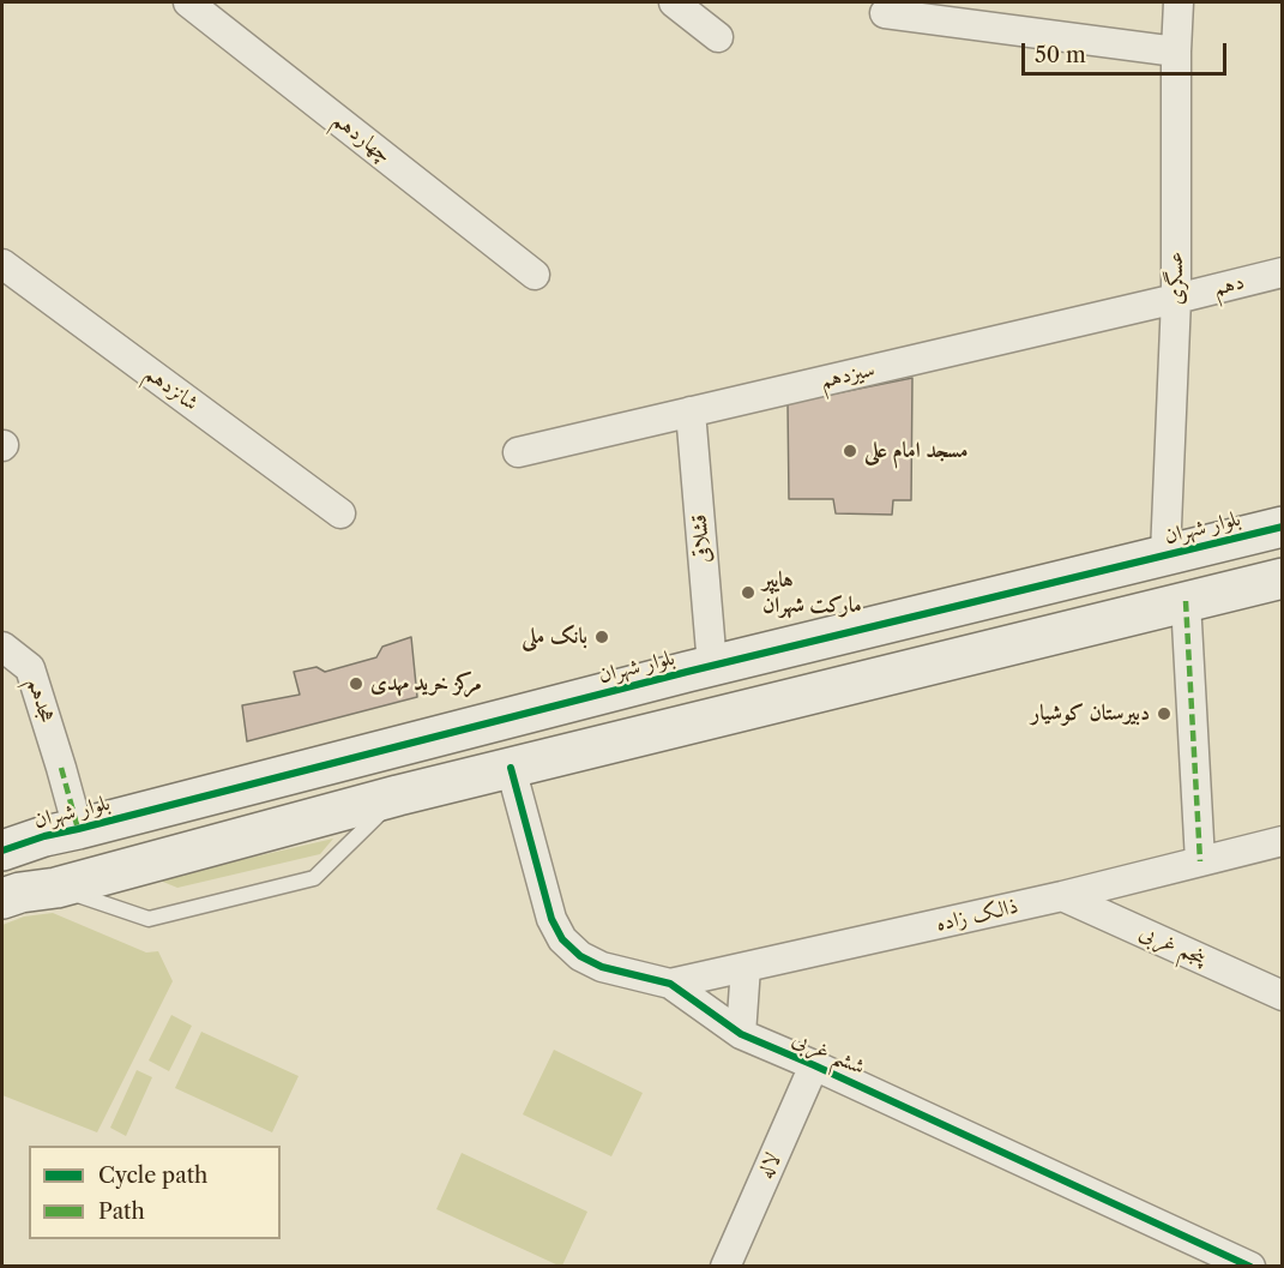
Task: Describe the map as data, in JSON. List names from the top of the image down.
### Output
{
  "streets": {
    "street": [
      "چهاردهم",
      "عسگری",
      "دهم",
      "سیزدهم",
      "شانزدهم",
      "بلوار شهران",
      "قشلاقی",
      "هجدهم",
      "ذالک زاده",
      "پنجم غربی",
      "ششم غربی",
      "لاله"
    ]
  },
  "crossings": [
    ["عسگری", "دهم"],
    ["عسگری", "سیزدهم"],
    ["عسگری", "بلوار شهران"],
    ["دهم", "سیزدهم"],
    ["سیزدهم", "قشلاقی"],
    ["بلوار شهران", "قشلاقی"],
    ["بلوار شهران", "هجدهم"],
    ["ذالک زاده", "پنجم غربی"],
    ["ذالک زاده", "ششم غربی"],
    ["ششم غربی", "لاله"]
  ],
  "places": [
    "مسجد امام علی",
    "هایپر مارکت شهران",
    "بانک ملی",
    "مرکز خرید مهدی",
    "دبیرستان کوشیار"
  ],
  "legend": ["Cycle path", "Path"],
  "scale_bar": "50 m"
}
